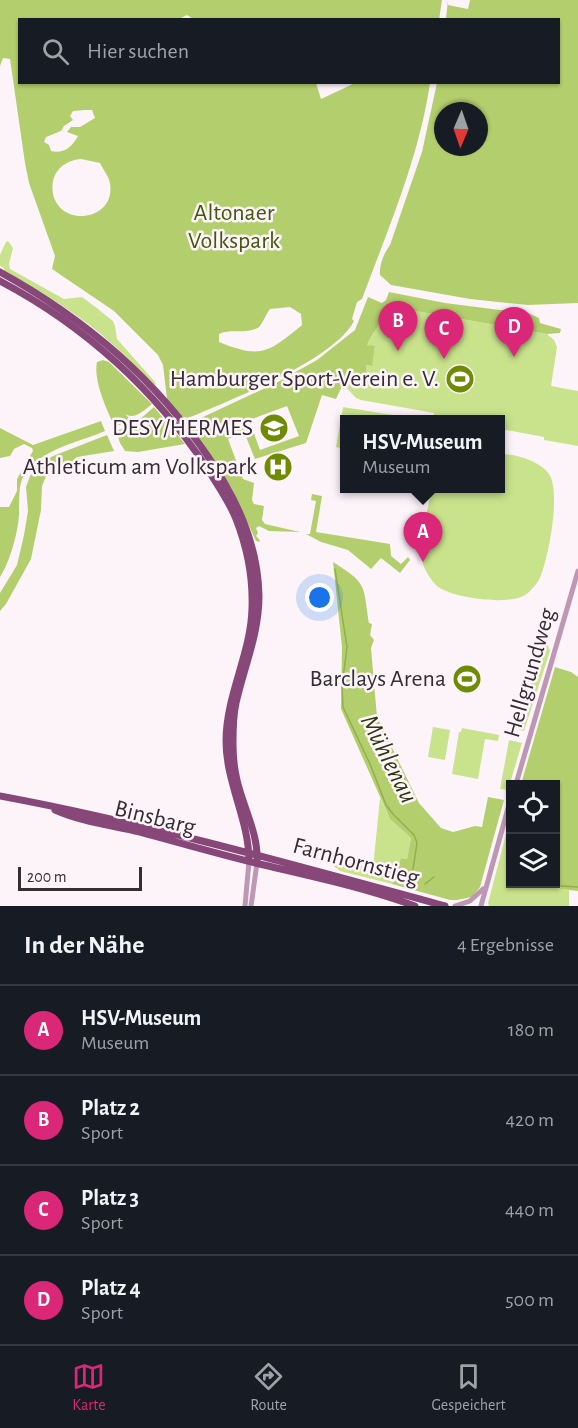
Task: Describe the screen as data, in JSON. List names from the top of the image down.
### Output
{
  "streets": {
    "main road": ["Binsbarg", "Farnhornstieg"],
    "street": ["Hellgrundweg"]
  },
  "crossings": [
    ["Binsbarg", "Farnhornstieg"]
  ],
  "water": ["Mühlenau"],
  "parks": ["Altonaer Volkspark"],
  "places": {
    "sports": ["Hamburger Sport-Verein e. V.", "Barclays Arena"],
    "school or university": ["DESY/HERMES"],
    "hospital": ["Athleticum am Volkspark"]
  },
  "scale_bar": "200 m",
  "north": "bottom",
  "page": {
    "search": "Hier suchen",
    "pins": [
      "B",
      "D",
      "C",
      "A"
    ],
    "popup": ["HSV-Museum", "Museum"],
    "scale": "200 m",
    "heading": ["In der Nähe", "4 Ergebnisse"],
    "list": [
      {
        "mark": "A",
        "name": "HSV-Museum",
        "note": "Museum",
        "value": "180 m"
      },
      {
        "mark": "B",
        "name": "Platz 2",
        "note": "Sport",
        "value": "420 m"
      },
      {
        "mark": "C",
        "name": "Platz 3",
        "note": "Sport",
        "value": "440 m"
      },
      {
        "mark": "D",
        "name": "Platz 4",
        "note": "Sport",
        "value": "500 m"
      }
    ],
    "nav": ["Karte", "Route", "Gespeichert"]
  }
}
